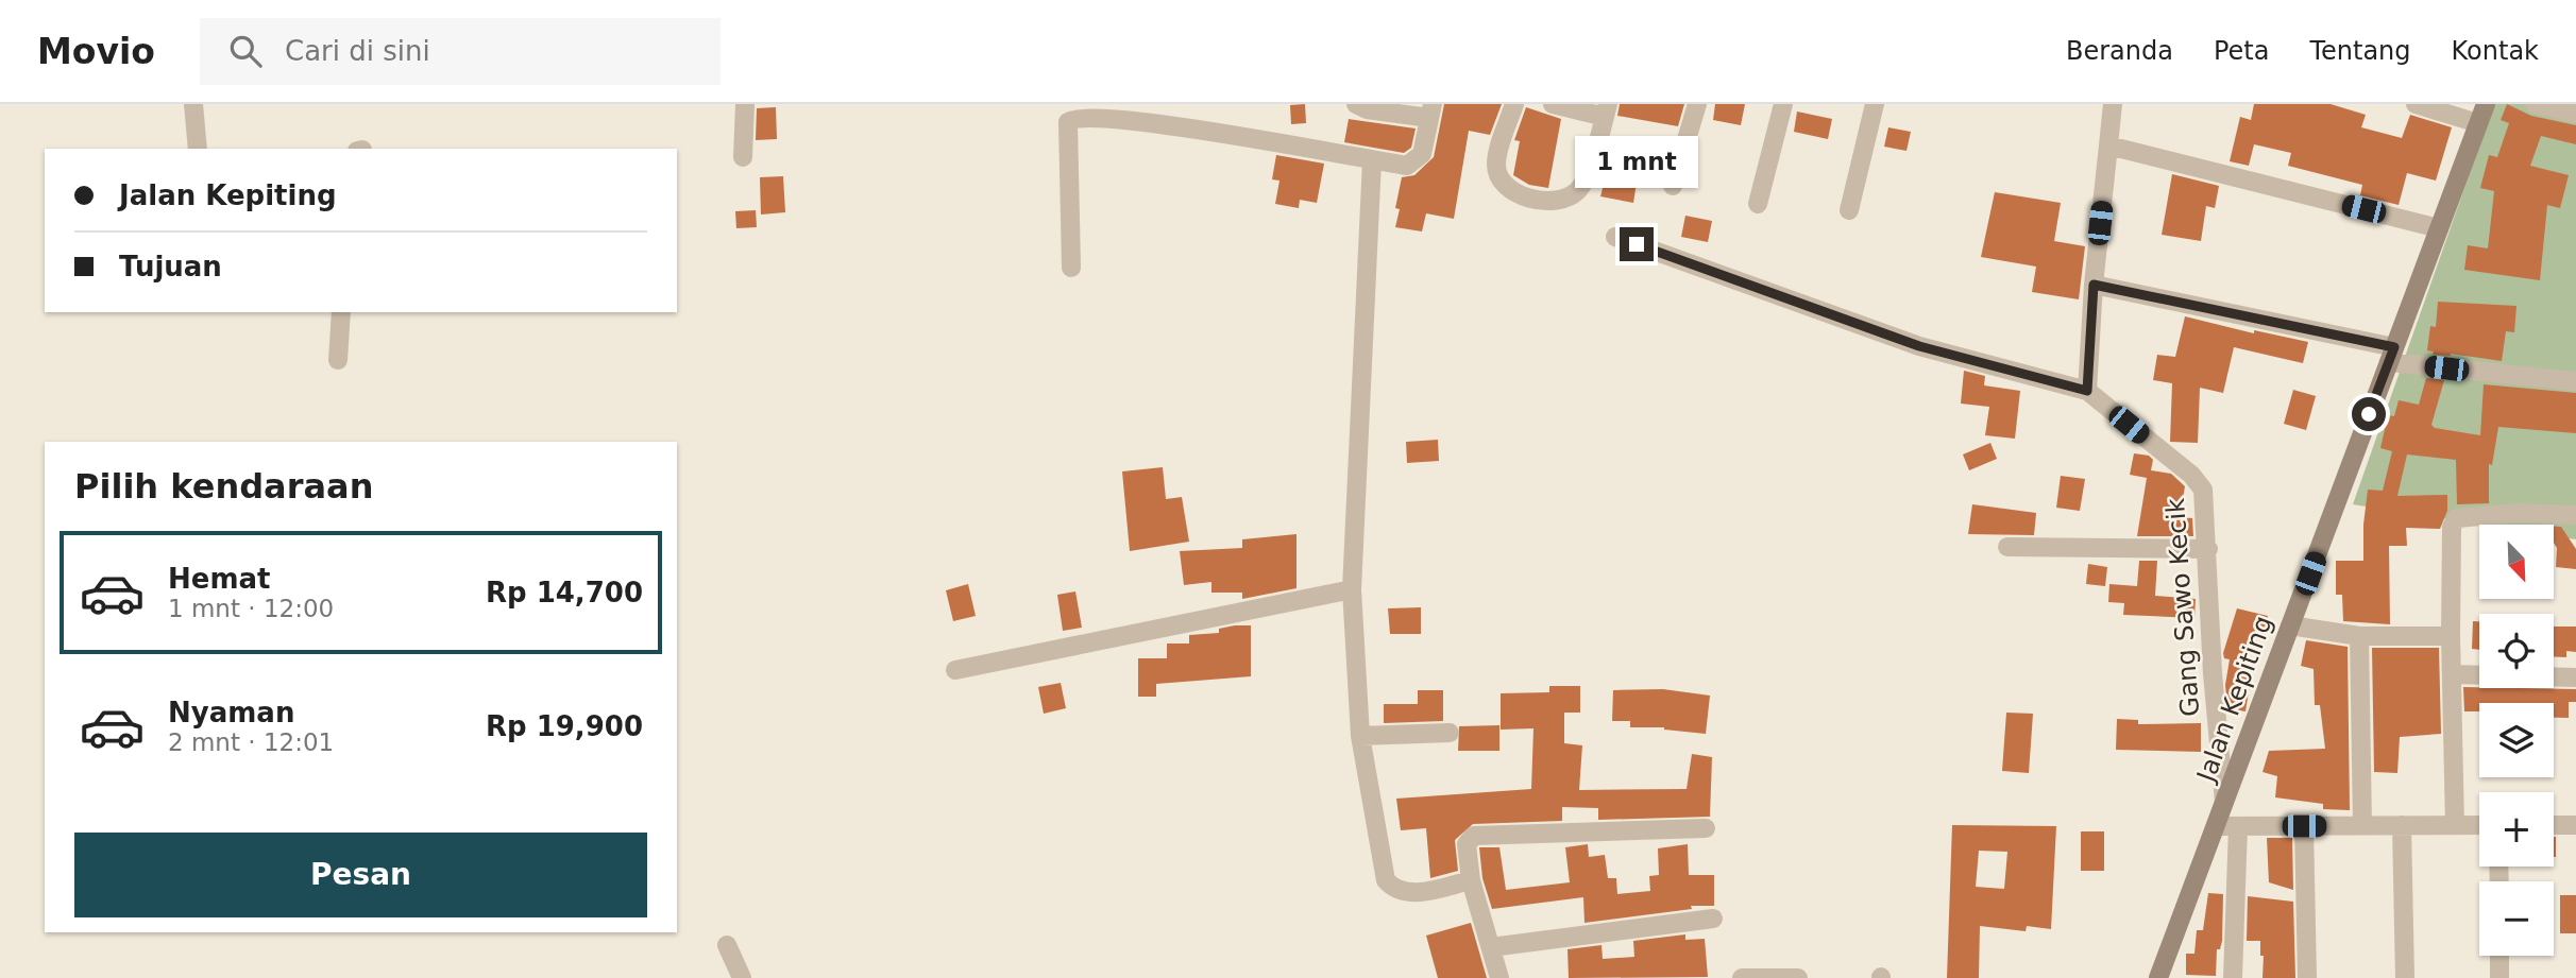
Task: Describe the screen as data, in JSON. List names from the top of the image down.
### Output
{
  "streets": {
    "main road": ["Jalan Kepiting"],
    "street": ["Gang Sawo Kecik"]
  },
  "crossings": [
    ["Gang Sawo Kecik", "Jalan Kepiting"]
  ],
  "north": "bottom right",
  "page": {
    "header": "Movio",
    "search": "Cari di sini",
    "nav": [
      "Beranda",
      "Peta",
      "Tentang",
      "Kontak"
    ],
    "bubble": "1 mnt",
    "banner": ["Jalan Kepiting", "Tujuan"],
    "heading": "Pilih kendaraan",
    "map_buttons": ["+", "−"],
    "list": [
      {
        "name": "Hemat",
        "note": "1 mnt · 12:00",
        "value": "Rp 14,700"
      },
      {
        "name": "Nyaman",
        "note": "2 mnt · 12:01",
        "value": "Rp 19,900"
      }
    ],
    "buttons": "Pesan"
  }
}
